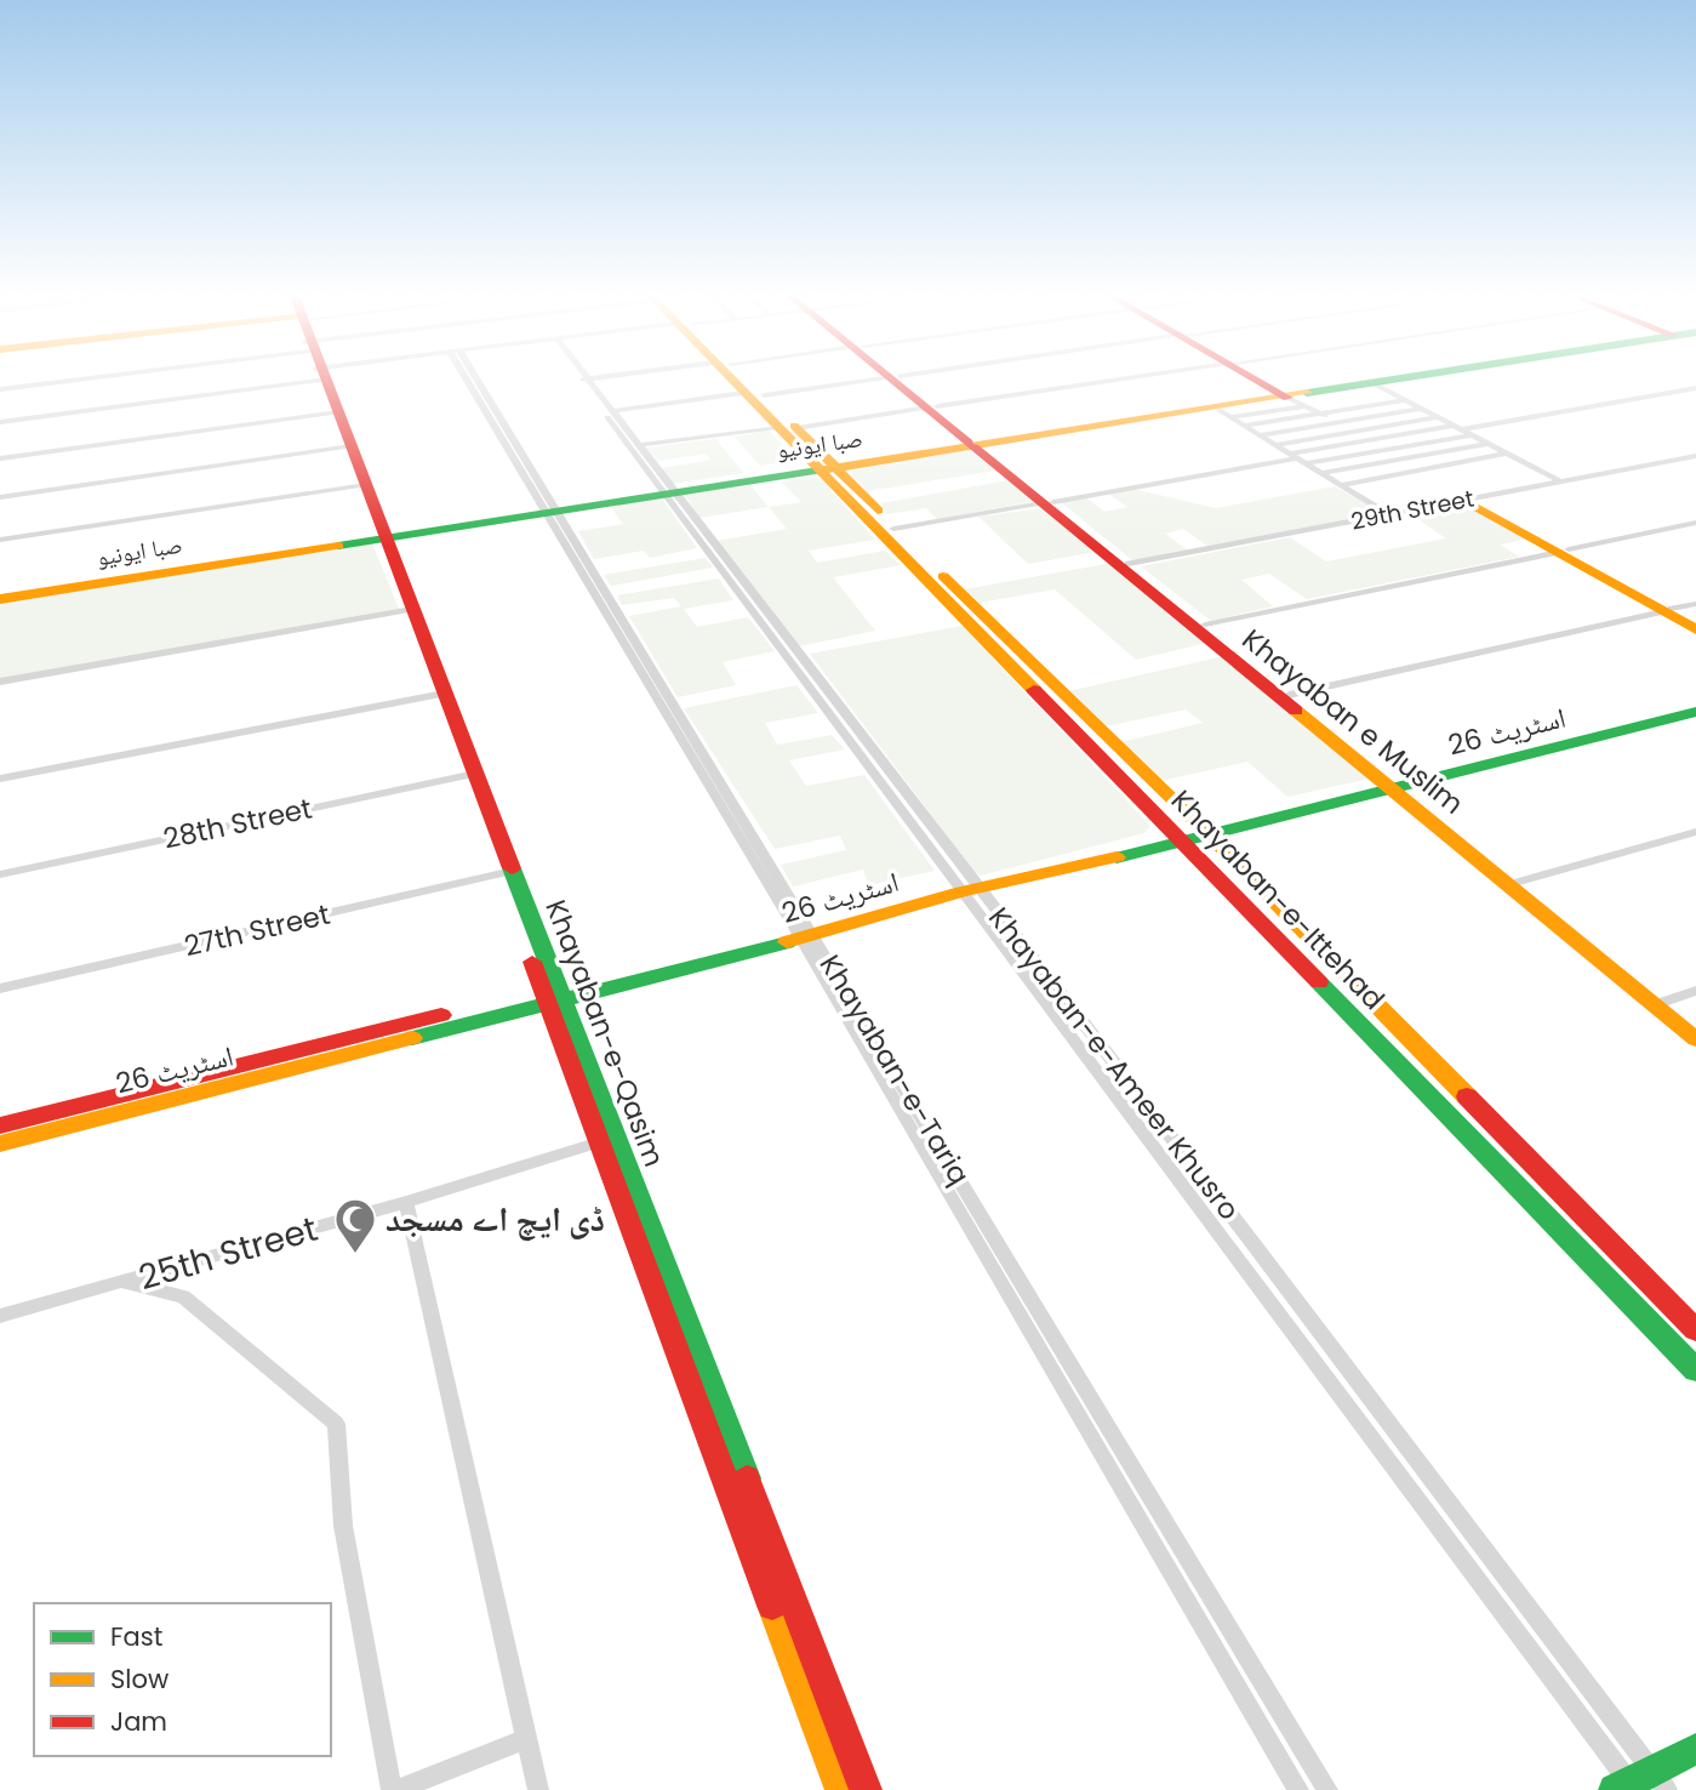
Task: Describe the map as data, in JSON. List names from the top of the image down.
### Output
{
  "streets": {
    "main road": [
      "صبا ایونیو",
      "Khayaban e Muslim",
      "اسٹریٹ 26",
      "Khayaban-e-Ittehad",
      "Khayaban-e-Qasim"
    ],
    "street": [
      "29th Street",
      "28th Street",
      "27th Street",
      "Khayaban-e-Ameer Khusro",
      "Khayaban-e-Tariq",
      "25th Street"
    ]
  },
  "crossings": [
    ["صبا ایونیو", "Khayaban e Muslim"],
    ["صبا ایونیو", "Khayaban-e-Ittehad"],
    ["صبا ایونیو", "Khayaban-e-Qasim"],
    ["صبا ایونیو", "Khayaban-e-Ameer Khusro"],
    ["صبا ایونیو", "Khayaban-e-Tariq"],
    ["29th Street", "Khayaban e Muslim"],
    ["Khayaban e Muslim", "اسٹریٹ 26"],
    ["اسٹریٹ 26", "Khayaban-e-Ittehad"],
    ["اسٹریٹ 26", "Khayaban-e-Qasim"],
    ["اسٹریٹ 26", "Khayaban-e-Ameer Khusro"],
    ["اسٹریٹ 26", "Khayaban-e-Tariq"],
    ["28th Street", "Khayaban-e-Qasim"],
    ["27th Street", "Khayaban-e-Qasim"],
    ["Khayaban-e-Qasim", "25th Street"]
  ],
  "places": {
    "mosque": ["ڈی ایچ اے مسجد"]
  },
  "legend": ["Fast", "Slow", "Jam"]
}
